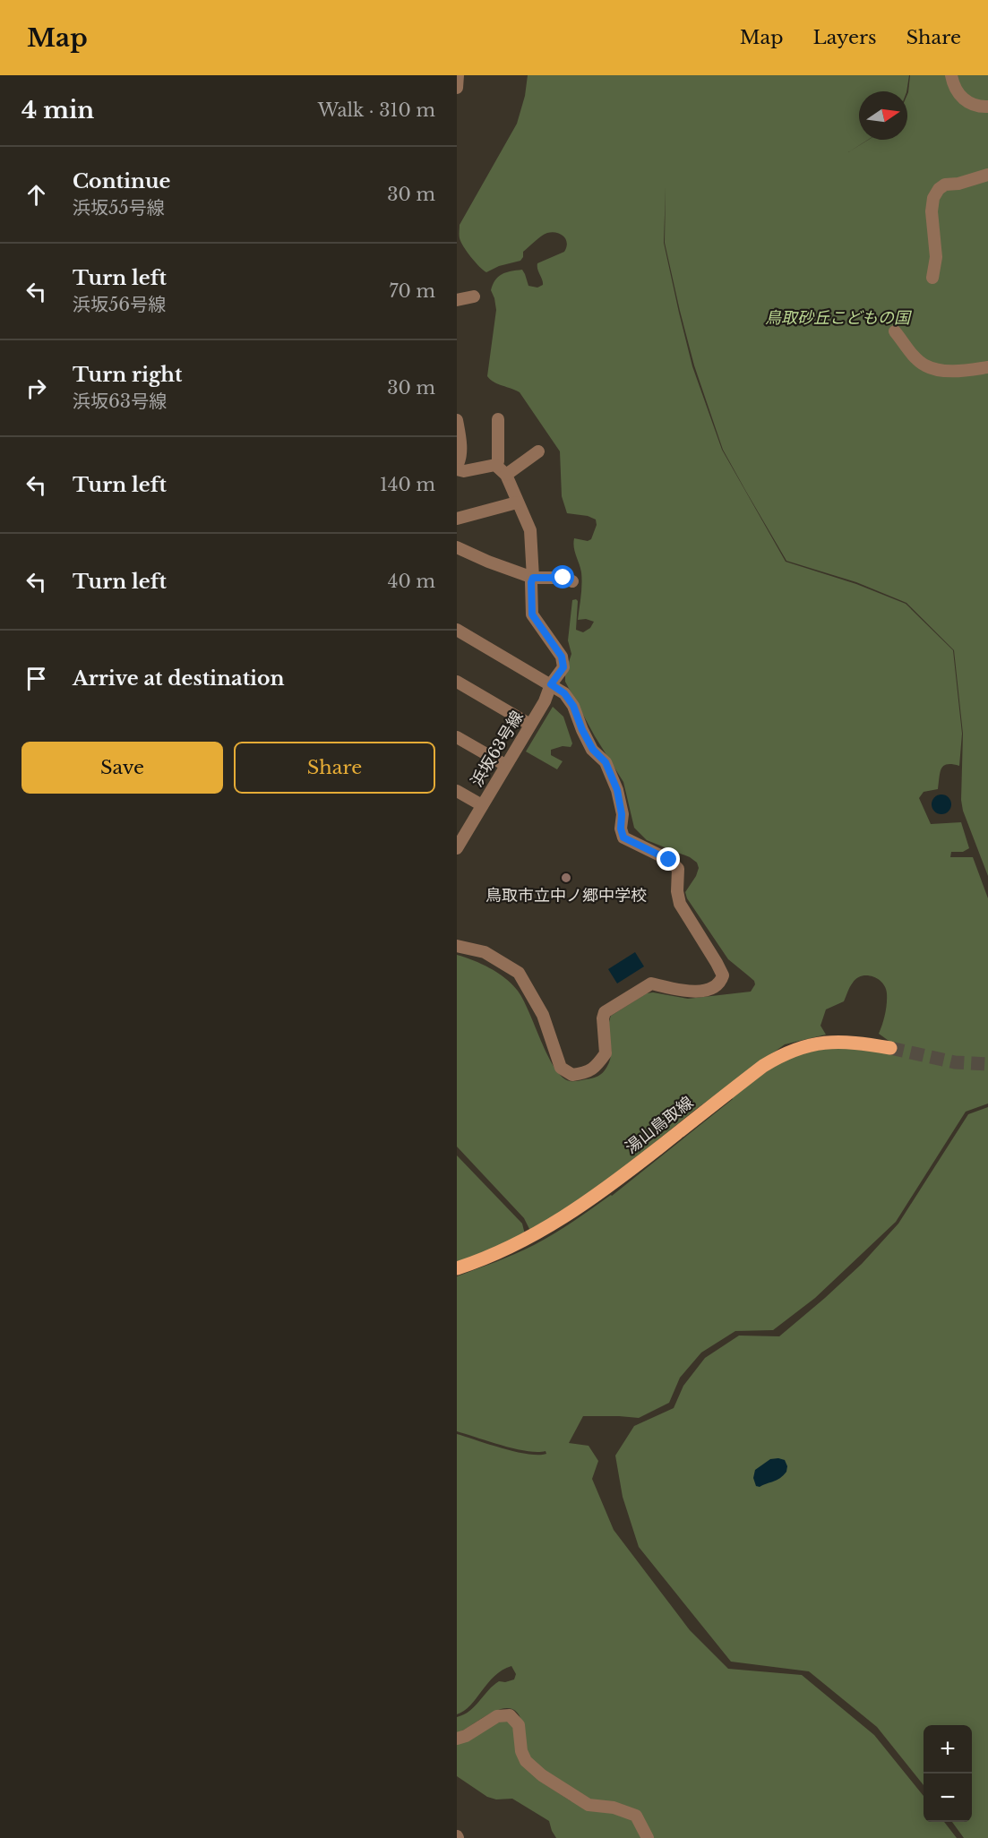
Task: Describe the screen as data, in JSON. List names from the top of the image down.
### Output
{
  "streets": {
    "main road": ["湯山鳥取線"],
    "street": ["浜坂63号線"]
  },
  "parks": ["鳥取砂丘こどもの国"],
  "places": ["鳥取市立中ノ郷中学校"],
  "north": "right",
  "page": {
    "header": "Map",
    "nav": ["Map", "Layers", "Share"],
    "heading": ["4 min", "Walk · 310 m"],
    "list": [
      ["Continue", "浜坂55号線", "30 m"],
      ["Turn left", "浜坂56号線", "70 m"],
      ["Turn right", "浜坂63号線", "30 m"],
      ["Turn left", "140 m"],
      ["Turn left", "40 m"],
      "Arrive at destination"
    ],
    "buttons": ["Save", "Share"],
    "map_buttons": ["+", "−"]
  }
}
